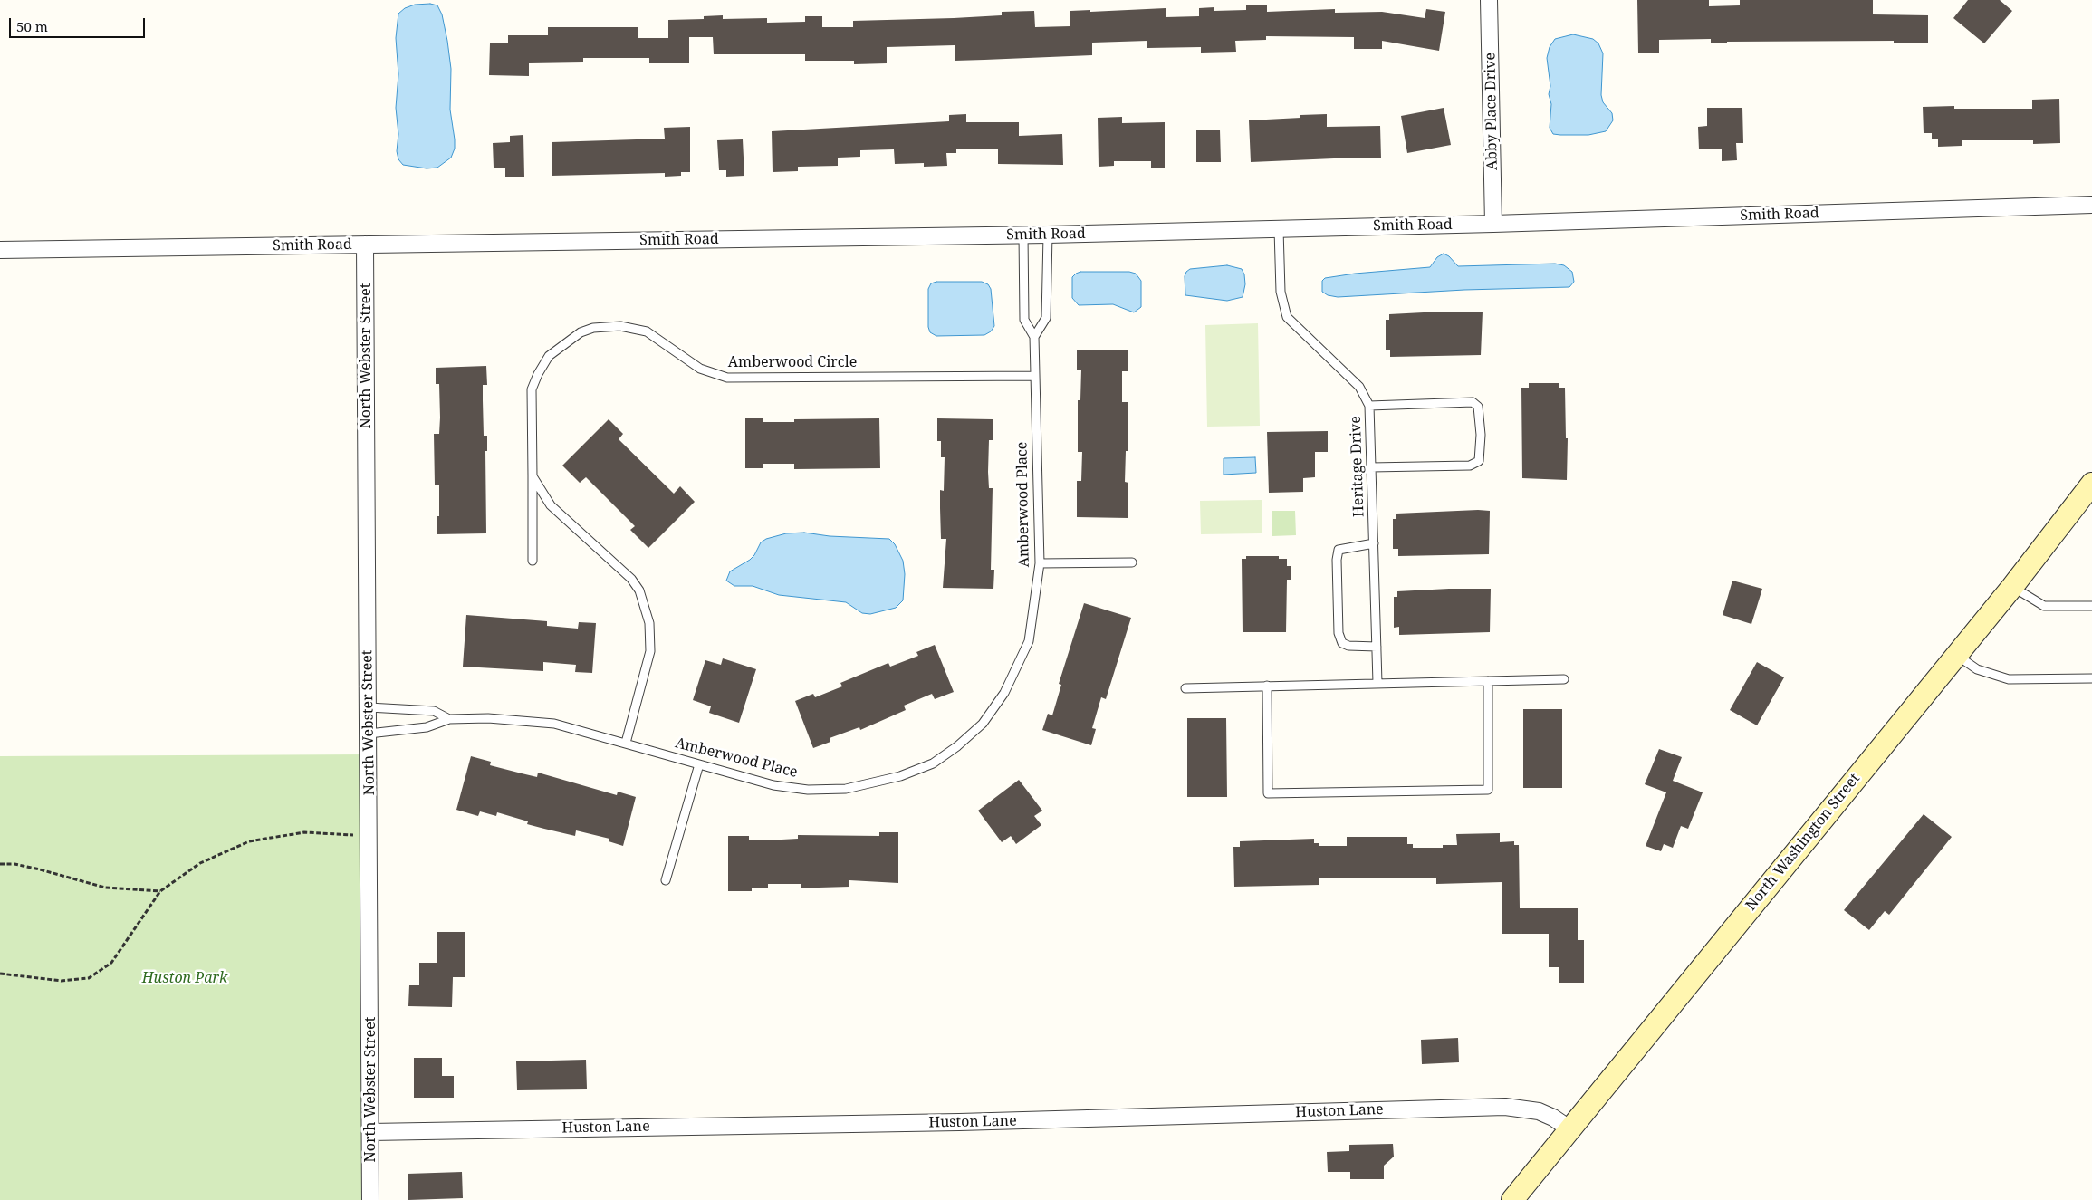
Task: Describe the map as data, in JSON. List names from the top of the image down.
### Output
{
  "streets": {
    "main road": ["North Washington Street"],
    "street": [
      "Abby Place Drive",
      "Smith Road",
      "North Webster Street",
      "Huston Lane"
    ],
    "lane": ["Amberwood Circle", "Heritage Drive", "Amberwood Place"]
  },
  "crossings": [
    ["Abby Place Drive", "Smith Road"],
    ["Smith Road", "North Webster Street"],
    ["Smith Road", "Heritage Drive"],
    ["Smith Road", "Amberwood Place"],
    ["North Webster Street", "Amberwood Place"],
    ["North Webster Street", "Huston Lane"],
    ["Amberwood Circle", "Amberwood Place"],
    ["North Washington Street", "Huston Lane"]
  ],
  "parks": ["Huston Park"],
  "scale_bar": "50 m"
}
